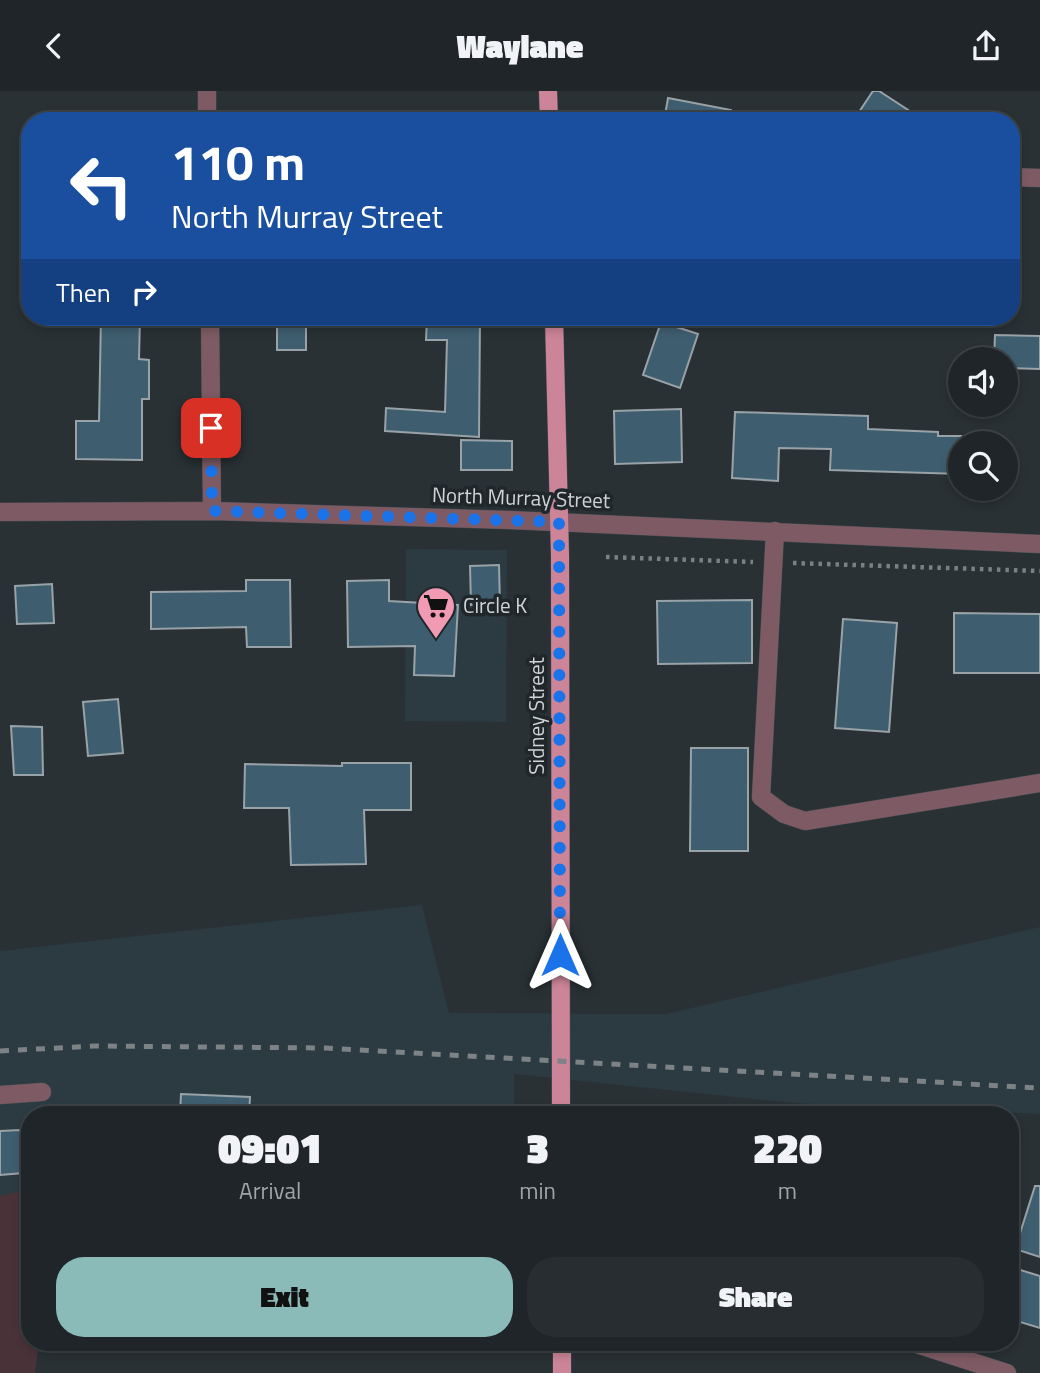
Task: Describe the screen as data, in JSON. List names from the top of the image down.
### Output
{
  "streets": {
    "main road": ["Sidney Street"],
    "street": ["North Murray Street"]
  },
  "crossings": [
    ["North Murray Street", "Sidney Street"]
  ],
  "places": {
    "supermarket": ["Circle K"]
  },
  "page": {
    "header": "Waylane",
    "turn": ["110 m", "North Murray Street"],
    "then": "Then",
    "eta": [
      "09:01",
      "Arrival",
      "3",
      "min",
      "220",
      "m"
    ],
    "buttons": ["Exit", "Share"]
  }
}
